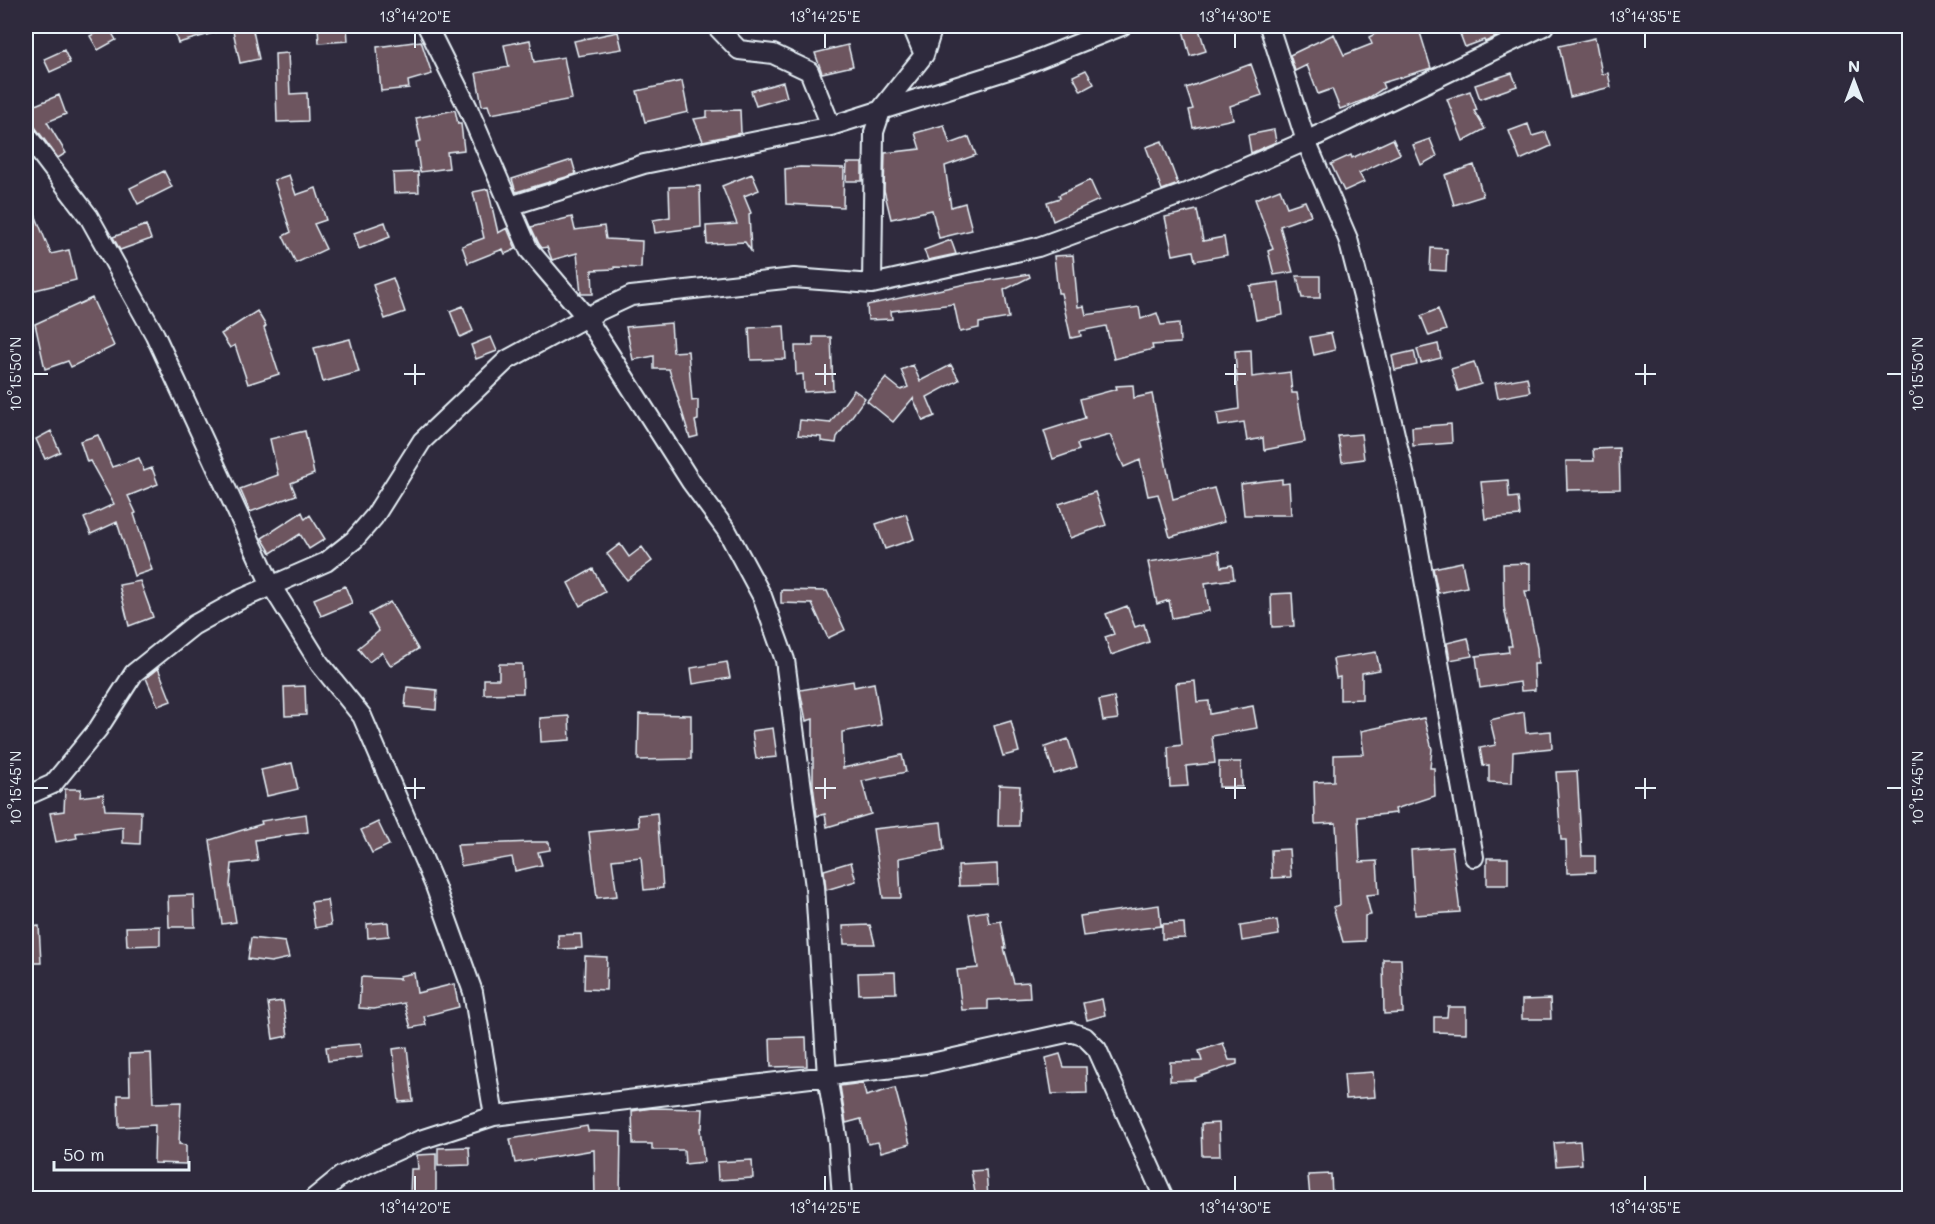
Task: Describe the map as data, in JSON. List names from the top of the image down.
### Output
{
  "scale_bar": "50 m",
  "north": "top",
  "coordinates": [
    "13°14'20\"E",
    "13°14'25\"E",
    "13°14'30\"E",
    "13°14'35\"E",
    "10°15'50\"N",
    "10°15'45\"N"
  ]
}
